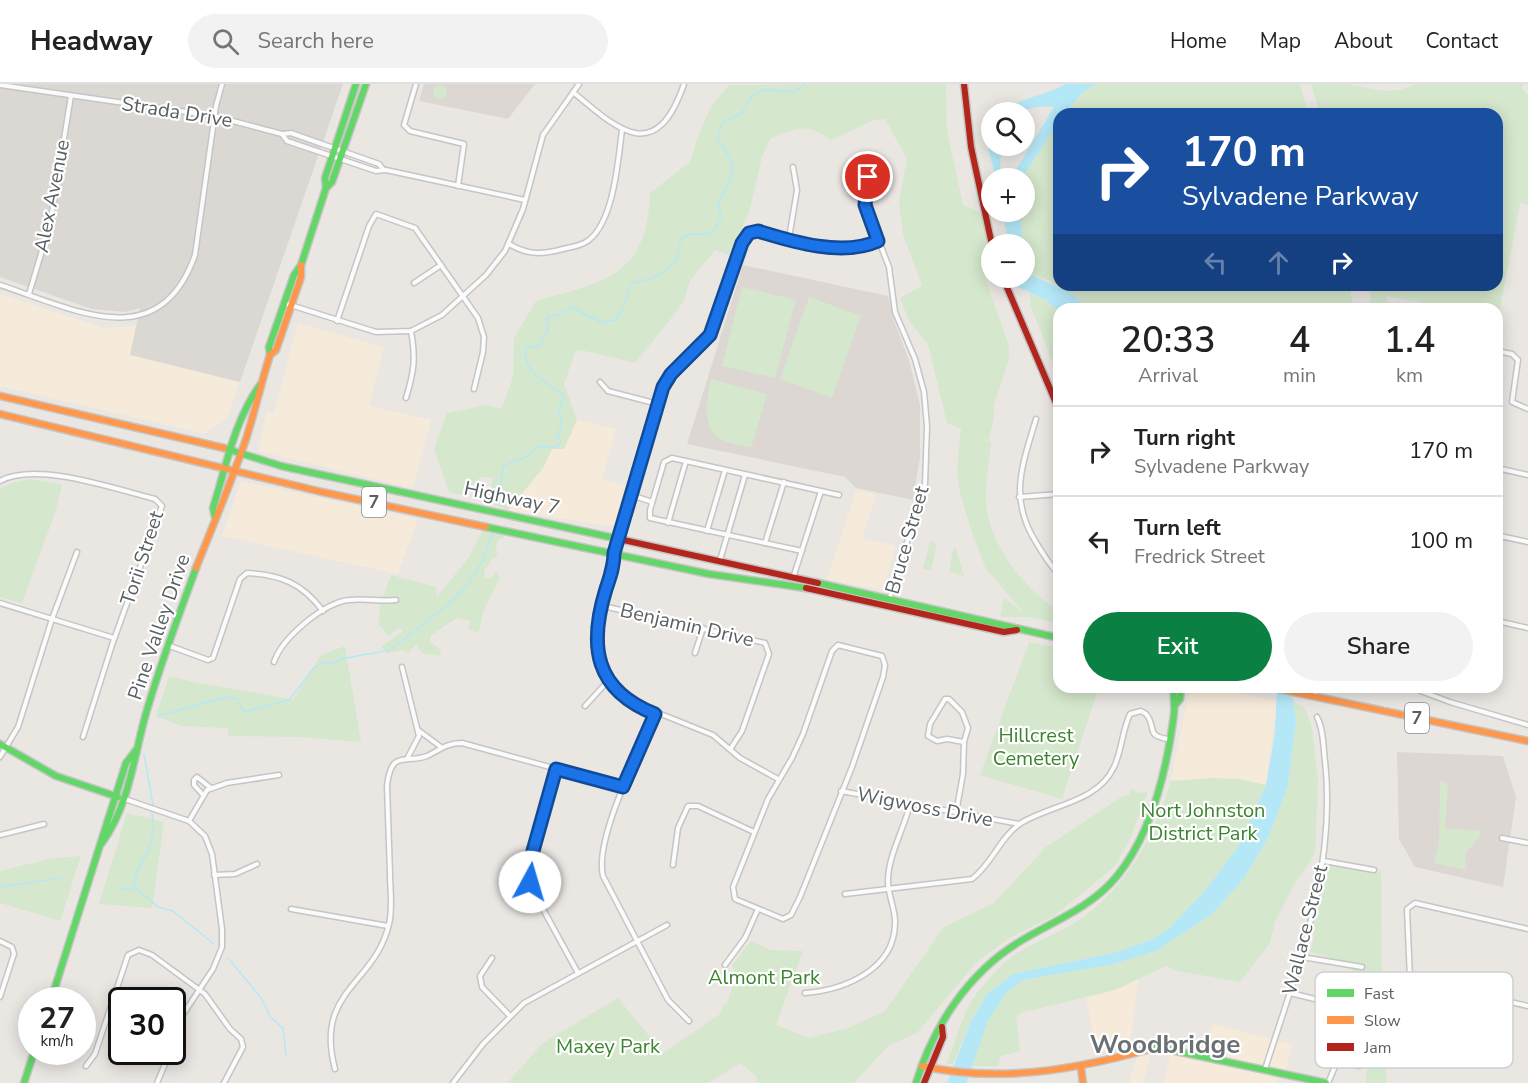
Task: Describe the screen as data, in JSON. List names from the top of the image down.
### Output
{
  "streets": {
    "main road": ["Highway 7", "7", "Pine Valley Drive"],
    "street": [
      "Strada Drive",
      "Alex Avenue",
      "Bruce Street",
      "Torii Street",
      "Benjamin Drive",
      "Wigwoss Drive",
      "Wallace Street"
    ]
  },
  "crossings": [
    ["Strada Drive", "Alex Avenue"],
    ["Strada Drive", "Pine Valley Drive"],
    ["Highway 7", "Bruce Street"],
    ["Highway 7", "Pine Valley Drive"]
  ],
  "districts": ["Woodbridge"],
  "parks": [
    "Hillcrest Cemetery",
    "Nort Johnston District Park",
    "Almont Park",
    "Maxey Park"
  ],
  "legend": ["Fast", "Slow", "Jam"],
  "page": {
    "header": "Headway",
    "search": "Search here",
    "nav": [
      "Home",
      "Map",
      "About",
      "Contact"
    ],
    "map_buttons": ["+", "−"],
    "turn": ["170 m", "Sylvadene Parkway"],
    "eta": [
      "20:33",
      "Arrival",
      "4",
      "min",
      "1.4",
      "km"
    ],
    "list": [
      {
        "name": "Turn right",
        "note": "Sylvadene Parkway",
        "value": "170 m"
      },
      {
        "name": "Turn left",
        "note": "Fredrick Street",
        "value": "100 m"
      }
    ],
    "buttons": ["Exit", "Share"],
    "speed": "27 km/h",
    "limit": "30"
  }
}
